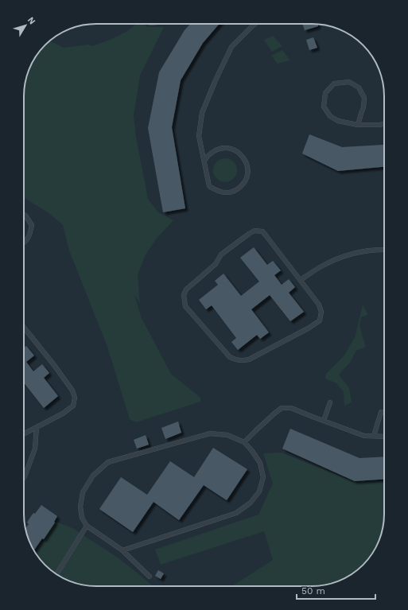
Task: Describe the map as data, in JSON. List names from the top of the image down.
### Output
{
  "scale_bar": "50 m",
  "north": "top right"
}
